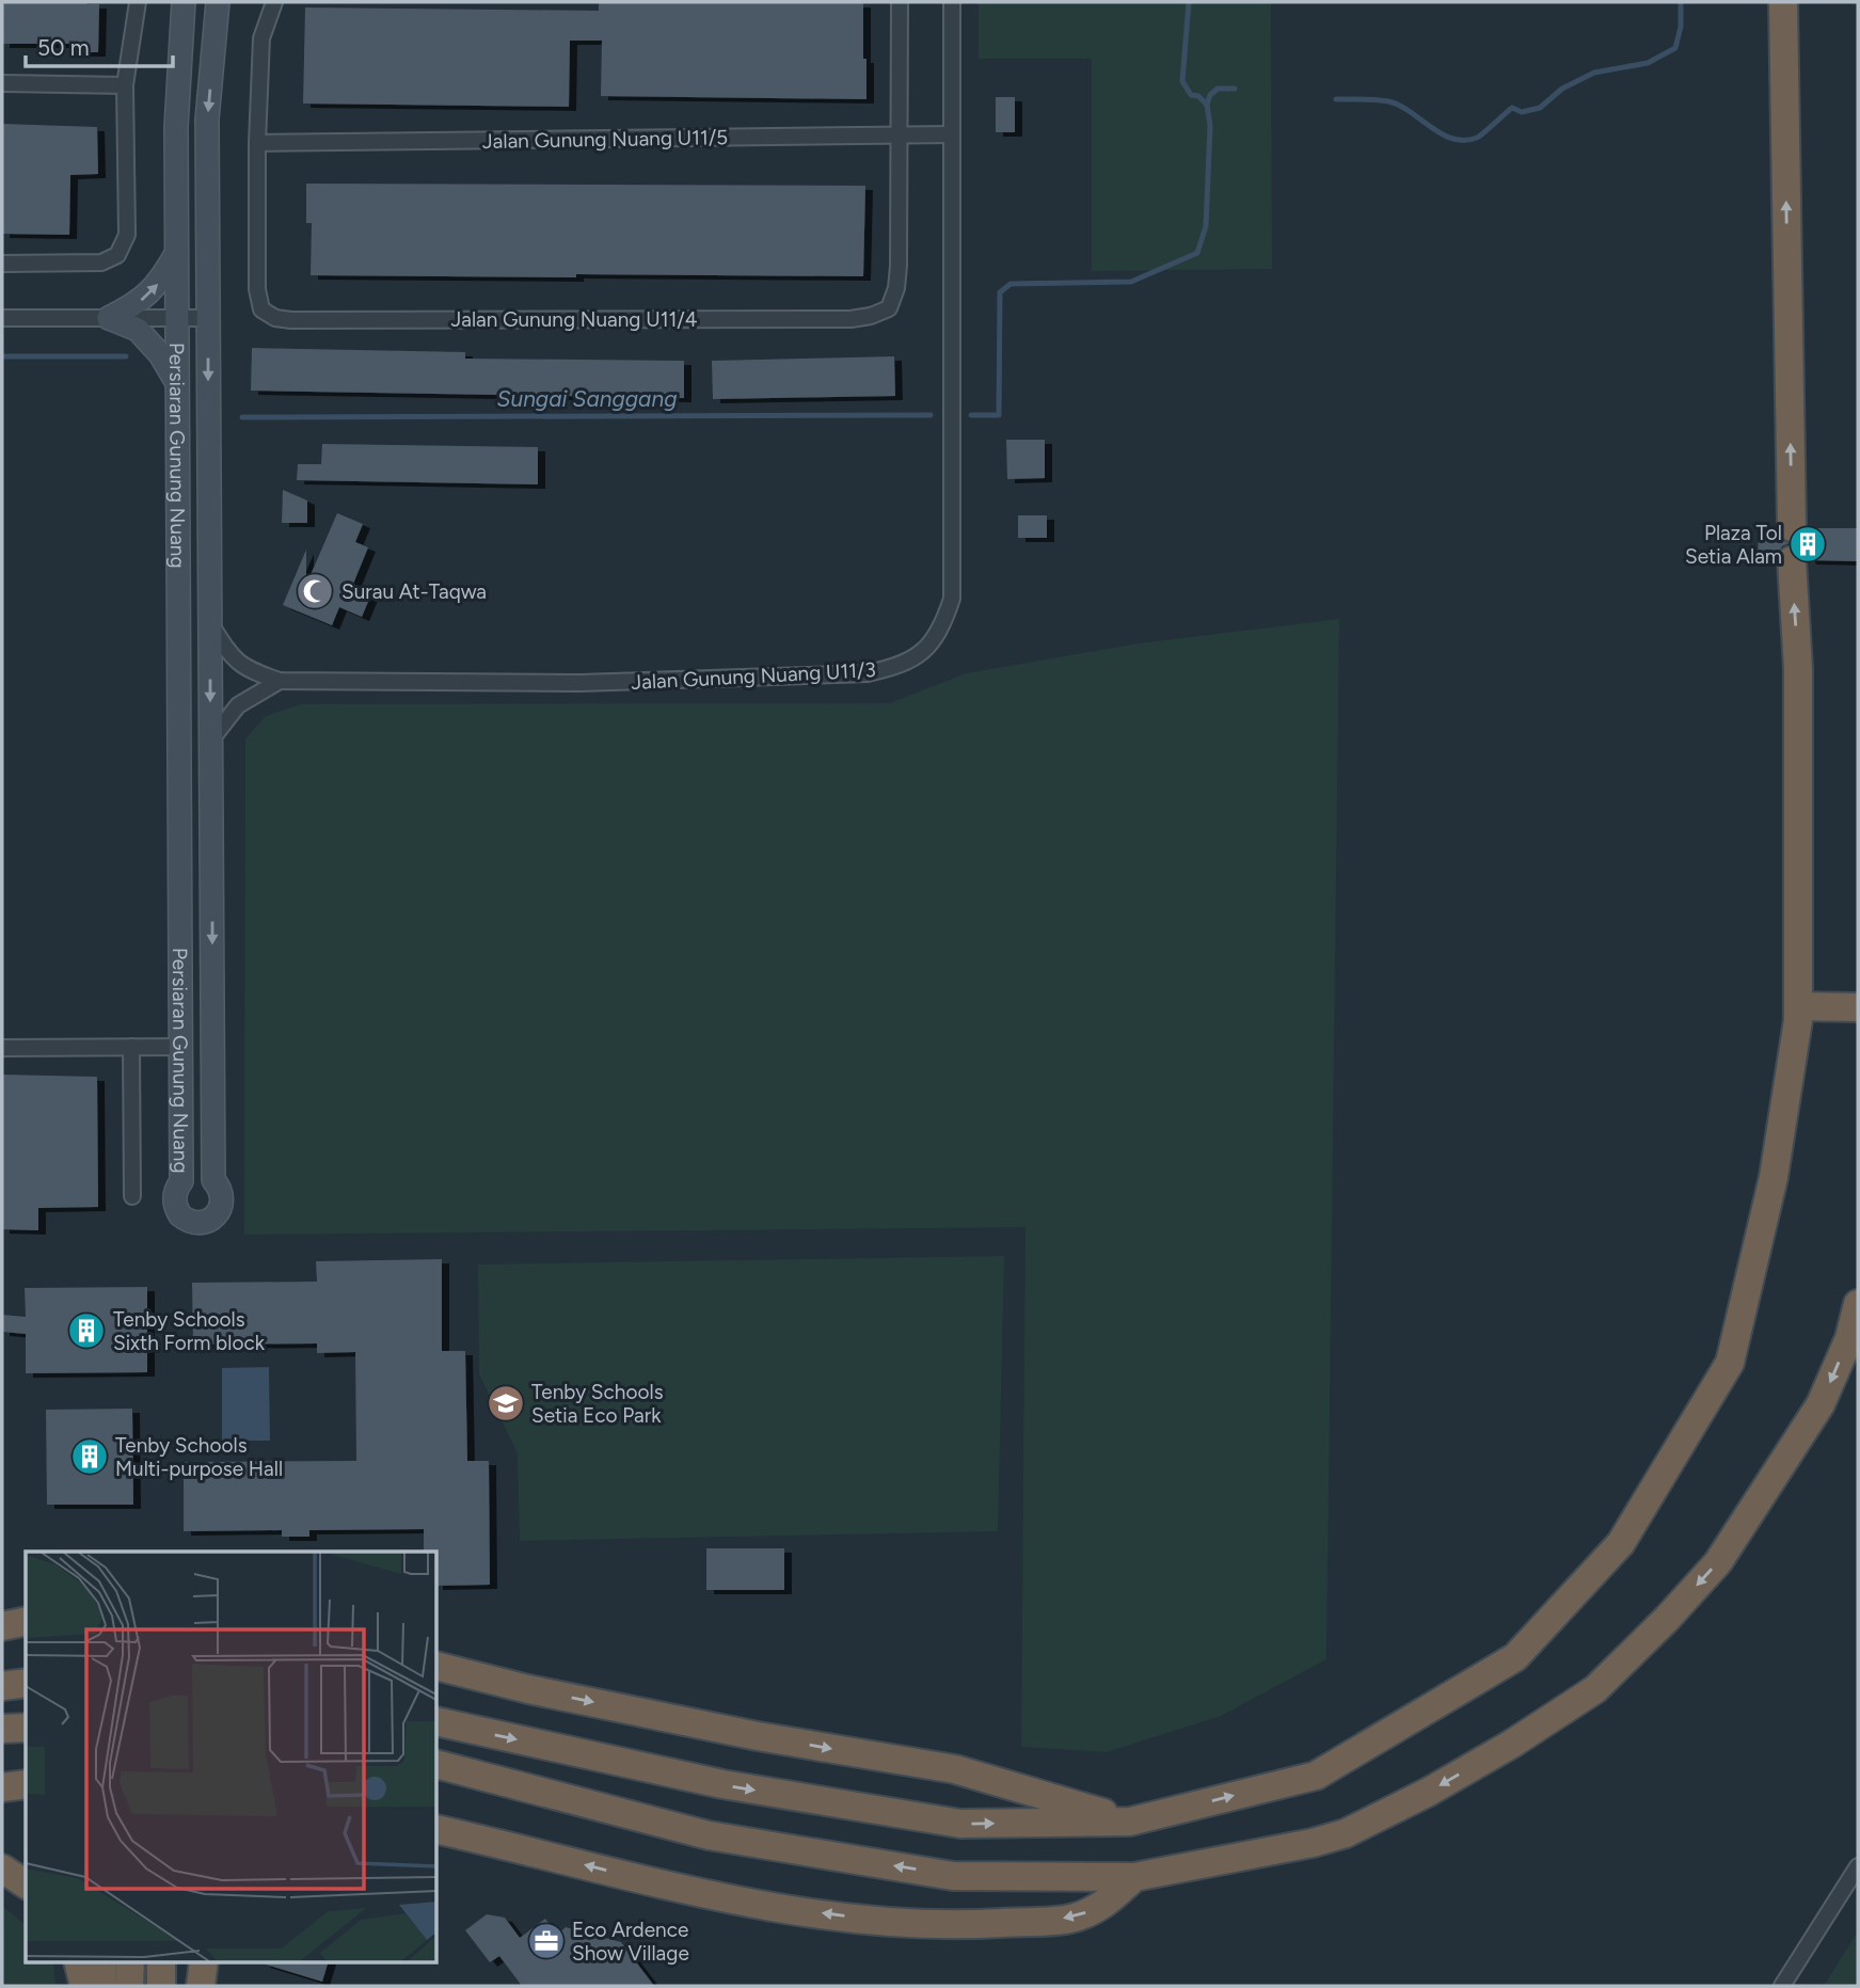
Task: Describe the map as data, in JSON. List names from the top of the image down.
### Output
{
  "streets": {
    "street": [
      "Jalan Gunung Nuang U11/5",
      "Jalan Gunung Nuang U11/4",
      "Persiaran Gunung Nuang",
      "Jalan Gunung Nuang U11/3"
    ]
  },
  "crossings": [
    ["Jalan Gunung Nuang U11/5", "Jalan Gunung Nuang U11/4"],
    ["Jalan Gunung Nuang U11/5", "Jalan Gunung Nuang U11/3"],
    ["Persiaran Gunung Nuang", "Jalan Gunung Nuang U11/3"]
  ],
  "water": ["Sungai Sanggang"],
  "places": {
    "building": ["Plaza Tol Setia Alam", "Tenby Schools Sixth Form block", "Tenby Schools Multi-purpose Hall"],
    "mosque": ["Surau At-Taqwa"],
    "school or university": ["Tenby Schools Setia Eco Park"],
    "office": ["Eco Ardence Show Village"]
  },
  "scale_bar": "50 m"
}
